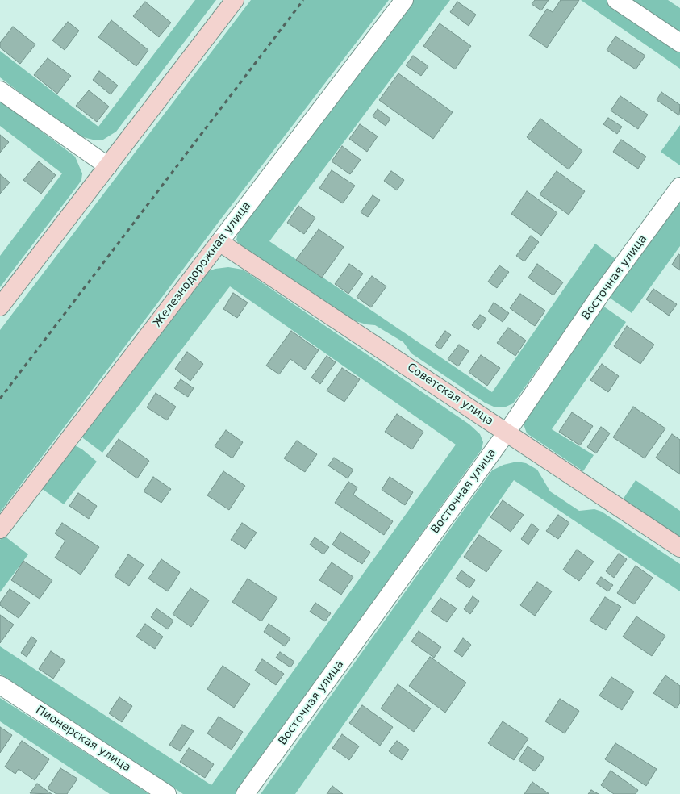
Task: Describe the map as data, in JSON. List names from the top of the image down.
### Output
{
  "streets": {
    "street": [
      "Железнодорожная улица",
      "Восточная улица",
      "Советская улица",
      "Пионерская улица"
    ]
  },
  "crossings": [
    ["Железнодорожная улица", "Советская улица"],
    ["Восточная улица", "Советская улица"]
  ]
}
